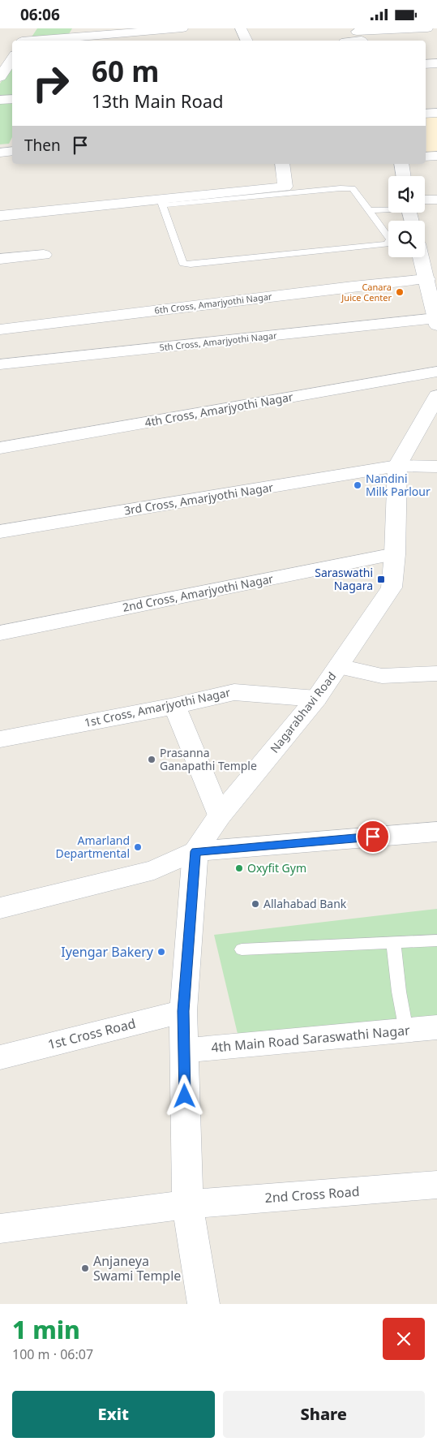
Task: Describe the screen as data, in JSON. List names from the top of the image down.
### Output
{
  "streets": {
    "street": [
      "6th Cross, Amarjyothi Nagar",
      "5th Cross, Amarjyothi Nagar",
      "4th Cross, Amarjyothi Nagar",
      "3rd Cross, Amarjyothi Nagar",
      "2nd Cross, Amarjyothi Nagar",
      "1st Cross, Amarjyothi Nagar",
      "Nagarabhavi Road",
      "1st Cross Road",
      "4th Main Road Saraswathi Nagar",
      "2nd Cross Road"
    ]
  },
  "crossings": [
    ["3rd Cross, Amarjyothi Nagar", "Nagarabhavi Road"],
    ["2nd Cross, Amarjyothi Nagar", "Nagarabhavi Road"],
    ["1st Cross, Amarjyothi Nagar", "Nagarabhavi Road"]
  ],
  "places": {
    "other": [
      "Canara Juice Center",
      "Nandini Milk Parlour",
      "Prasanna Ganapathi Temple",
      "Amarland Departmental",
      "Oxyfit Gym",
      "Allahabad Bank",
      "Iyengar Bakery",
      "Anjaneya Swami Temple"
    ],
    "transit": ["Saraswathi Nagara"]
  },
  "page": {
    "status": "06:06",
    "turn": ["60 m", "13th Main Road"],
    "then": "Then",
    "heading": ["1 min", "100 m · 06:07"],
    "buttons": ["Exit", "Share"]
  }
}
